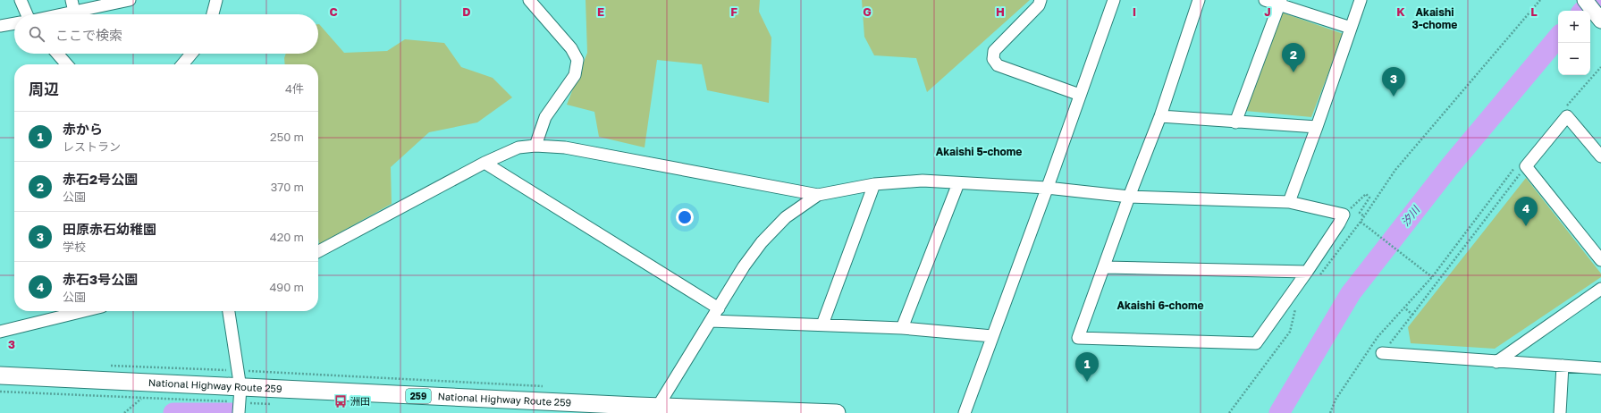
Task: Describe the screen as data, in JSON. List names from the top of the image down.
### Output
{
  "streets": {
    "highway": ["National Highway Route 259", "259"]
  },
  "districts": ["Akaishi 3-chome", "Akaishi 5-chome", "Akaishi 6-chome"],
  "water": ["汐川"],
  "places": {
    "bus stop": ["洲田"]
  },
  "page": {
    "map_buttons": ["+", "−"],
    "search": "ここで検索",
    "pins": [
      "2",
      "3",
      "4",
      "1"
    ],
    "heading": ["周辺", "4件"],
    "list": [
      {
        "mark": "1",
        "name": "赤から",
        "note": "レストラン",
        "value": "250 m"
      },
      {
        "mark": "2",
        "name": "赤石2号公園",
        "note": "公園",
        "value": "370 m"
      },
      {
        "mark": "3",
        "name": "田原赤石幼稚園",
        "note": "学校",
        "value": "420 m"
      },
      {
        "mark": "4",
        "name": "赤石3号公園",
        "note": "公園",
        "value": "490 m"
      }
    ]
  },
  "grid": {
    "columns": [
      "C",
      "D",
      "E",
      "F",
      "G",
      "H",
      "I",
      "J",
      "K",
      "L"
    ],
    "rows": ["3"]
  }
}
